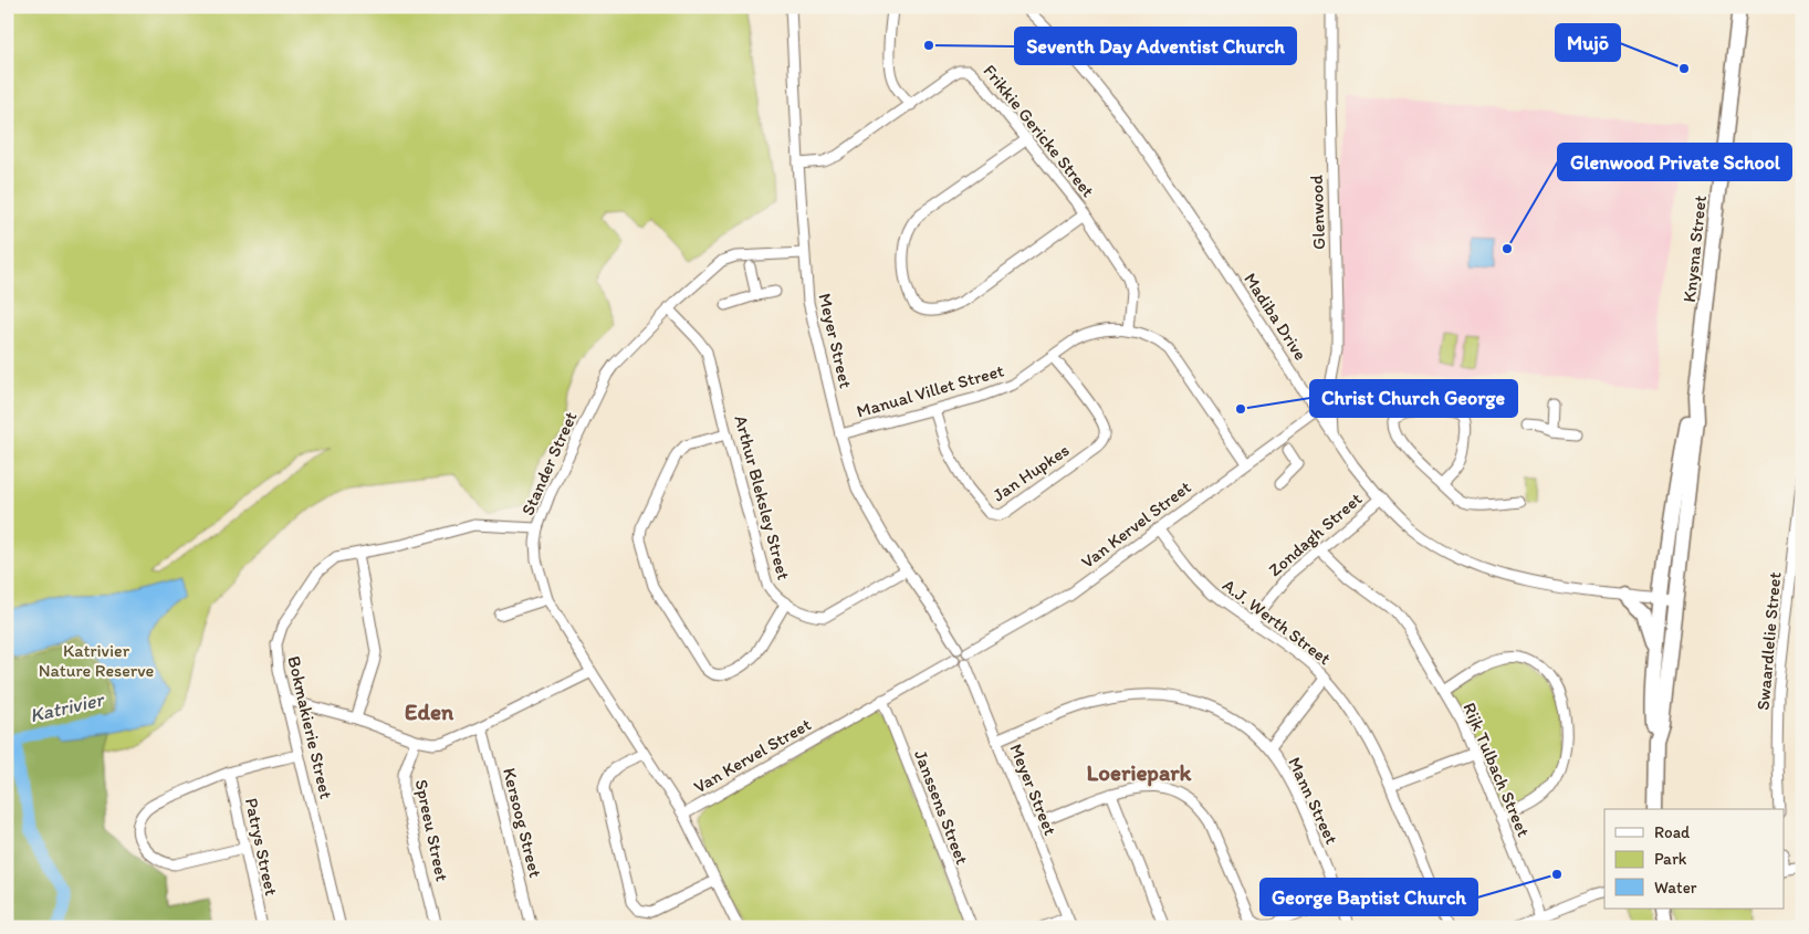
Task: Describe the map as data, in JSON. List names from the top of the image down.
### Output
{
  "streets": {
    "highway": ["Knysna Street"],
    "street": [
      "Frikkie Gericke Street",
      "Glenwood",
      "Madiba Drive",
      "Meyer Street",
      "Manual Villet Street",
      "Stander Street",
      "Jan Hupkes",
      "Arthur Bleksley Street",
      "Van Kervel Street",
      "Zondagh Street",
      "A.J. Werth Street",
      "Swaardlelie Street",
      "Bokmakierie Street",
      "Rijk Tulbach Street",
      "Mann Street",
      "Janssens Street",
      "Kersoog Street",
      "Spreeu Street",
      "Patrys Street"
    ]
  },
  "crossings": [
    ["Frikkie Gericke Street", "Meyer Street"],
    ["Frikkie Gericke Street", "Manual Villet Street"],
    ["Glenwood", "Madiba Drive"],
    ["Glenwood", "Van Kervel Street"],
    ["Knysna Street", "Madiba Drive"],
    ["Madiba Drive", "Van Kervel Street"],
    ["Madiba Drive", "Zondagh Street"],
    ["Meyer Street", "Manual Villet Street"],
    ["Meyer Street", "Stander Street"],
    ["Meyer Street", "Arthur Bleksley Street"],
    ["Meyer Street", "Van Kervel Street"],
    ["Meyer Street", "Mann Street"],
    ["Manual Villet Street", "Jan Hupkes"],
    ["Manual Villet Street", "Van Kervel Street"],
    ["Stander Street", "Arthur Bleksley Street"],
    ["Stander Street", "Van Kervel Street"],
    ["Stander Street", "Bokmakierie Street"],
    ["Van Kervel Street", "A.J. Werth Street"],
    ["Van Kervel Street", "Janssens Street"],
    ["Zondagh Street", "A.J. Werth Street"],
    ["Zondagh Street", "Rijk Tulbach Street"]
  ],
  "districts": ["Eden", "Loeriepark"],
  "water": ["Katrivier"],
  "parks": ["Katrivier Nature Reserve"],
  "places": [
    "Seventh Day Adventist Church",
    "Mujō",
    "Glenwood Private School",
    "Christ Church George",
    "George Baptist Church"
  ],
  "legend": ["Road", "Park", "Water"]
}
